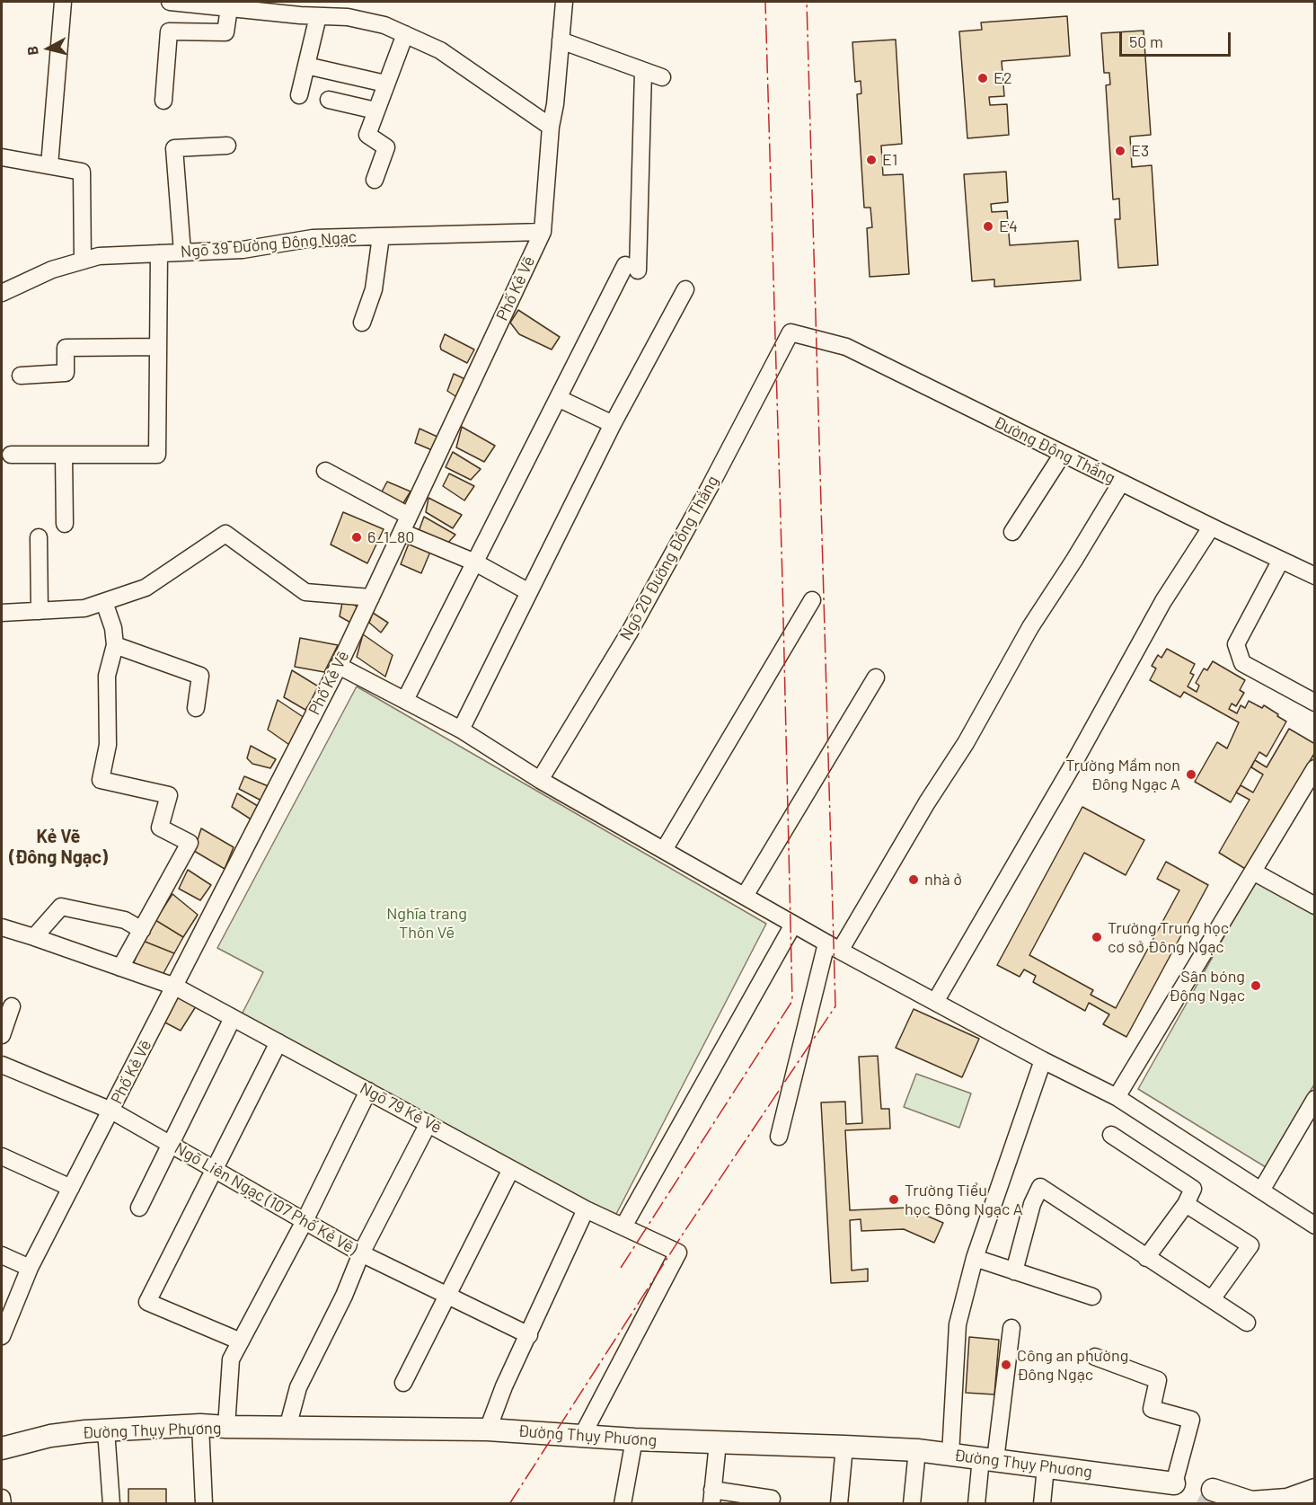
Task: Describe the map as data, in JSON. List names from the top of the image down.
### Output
{
  "streets": {
    "main road": ["Đường Thụy Phương"],
    "street": [
      "Ngõ 39 Đường Đông Ngạc",
      "Phố Kẻ Vẽ",
      "Đường Đông Thắng",
      "Ngõ 20 Đường Đồng Thắng",
      "Ngõ 79 Kẻ Vẽ",
      "Ngõ Liên Ngạc (107 Phố Kẻ Vẽ)"
    ]
  },
  "crossings": [
    ["Ngõ 39 Đường Đông Ngạc", "Phố Kẻ Vẽ"],
    ["Phố Kẻ Vẽ", "Ngõ 79 Kẻ Vẽ"],
    ["Phố Kẻ Vẽ", "Ngõ Liên Ngạc (107 Phố Kẻ Vẽ)"],
    ["Đường Đông Thắng", "Ngõ 20 Đường Đồng Thắng"],
    ["Ngõ 79 Kẻ Vẽ", "Đường Thụy Phương"]
  ],
  "districts": ["Kẻ Vẽ (Đông Ngạc)"],
  "parks": ["Nghĩa trang Thôn Vẽ"],
  "places": [
    "E2",
    "E3",
    "E1",
    "E4",
    "6_1_80",
    "Trường Mầm non Đông Ngạc A",
    "nhà ở",
    "Trường Trung học cơ sở Đông Ngạc",
    "Sân bóng Đông Ngạc",
    "Trường Tiểu học Đông Ngạc A",
    "Công an phường Đông Ngạc"
  ],
  "scale_bar": "50 m",
  "north": "left"
}
